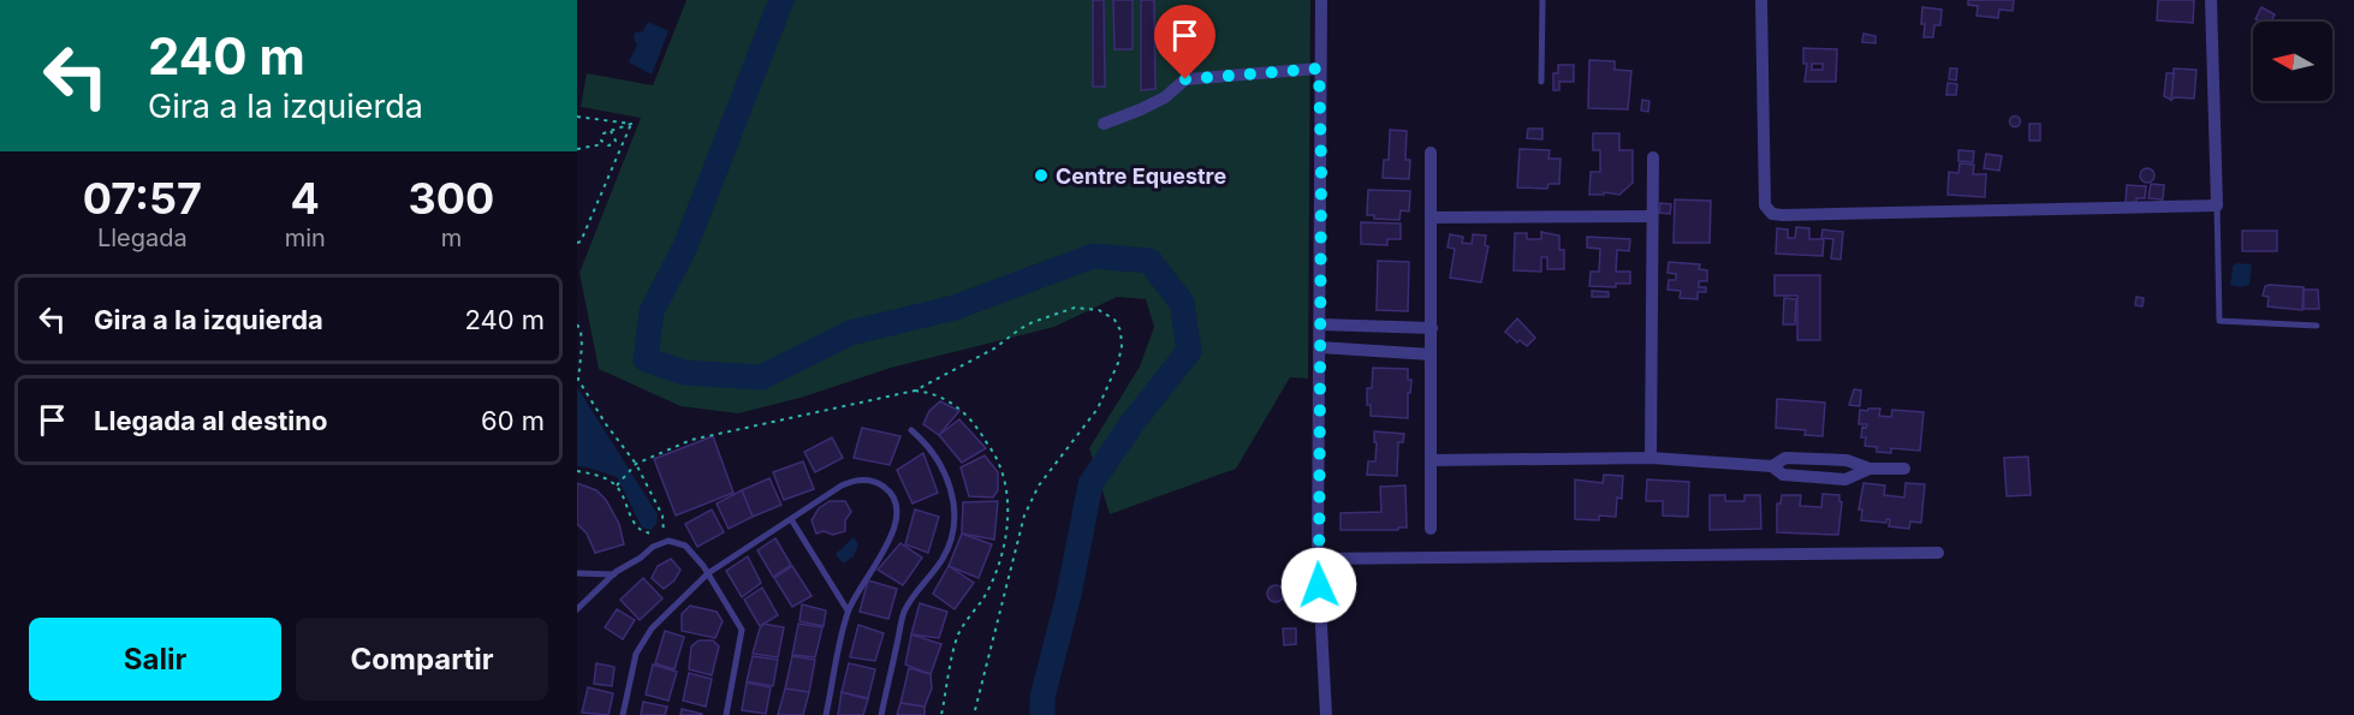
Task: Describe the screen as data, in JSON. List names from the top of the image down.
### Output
{
  "places": ["Centre Equestre"],
  "north": "left",
  "page": {
    "turn": ["240 m", "Gira a la izquierda"],
    "eta": [
      "07:57",
      "Llegada",
      "4",
      "min",
      "300",
      "m"
    ],
    "list": [
      {
        "name": "Gira a la izquierda",
        "value": "240 m"
      },
      {
        "name": "Llegada al destino",
        "value": "60 m"
      }
    ],
    "buttons": ["Salir", "Compartir"]
  }
}
